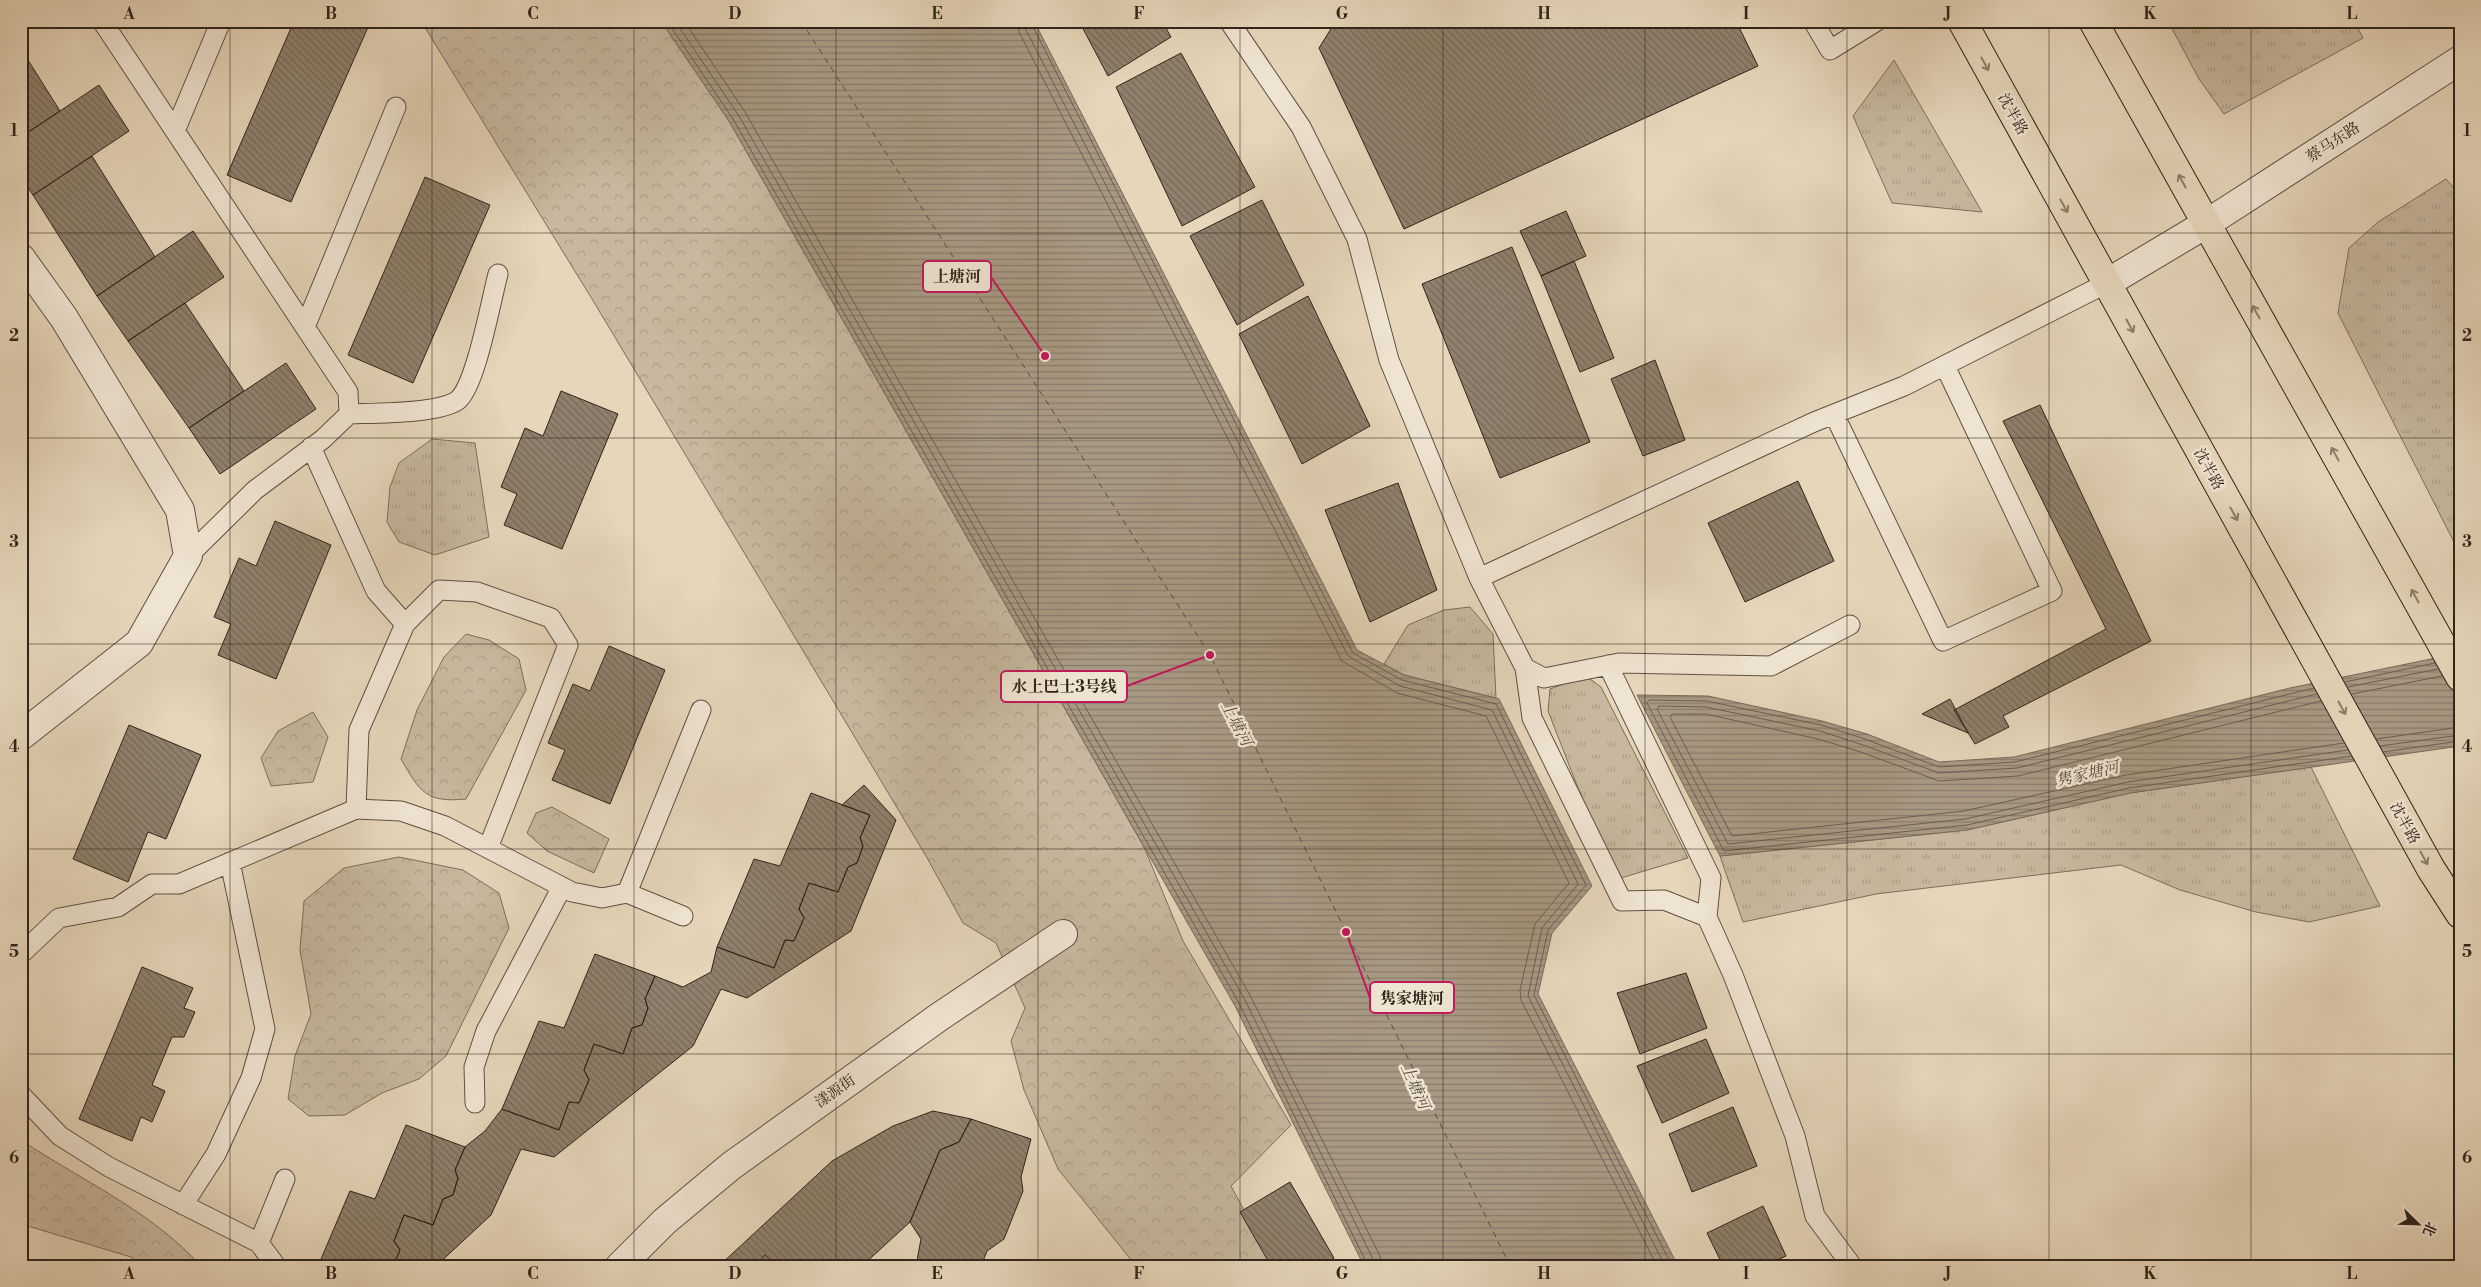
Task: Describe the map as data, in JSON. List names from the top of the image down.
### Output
{
  "streets": {
    "main road": ["沈半路"],
    "street": ["蔡马东路", "漾源街"]
  },
  "crossings": [
    ["沈半路", "蔡马东路"]
  ],
  "water": ["上塘河", "隽家塘河"],
  "places": ["上塘河", "水上巴士3号线", "隽家塘河"],
  "north": "bottom right",
  "grid": {
    "columns": [
      "A",
      "B",
      "C",
      "D",
      "E",
      "F",
      "G",
      "H",
      "I",
      "J",
      "K",
      "L"
    ],
    "rows": [
      "1",
      "2",
      "3",
      "4",
      "5",
      "6"
    ]
  }
}
